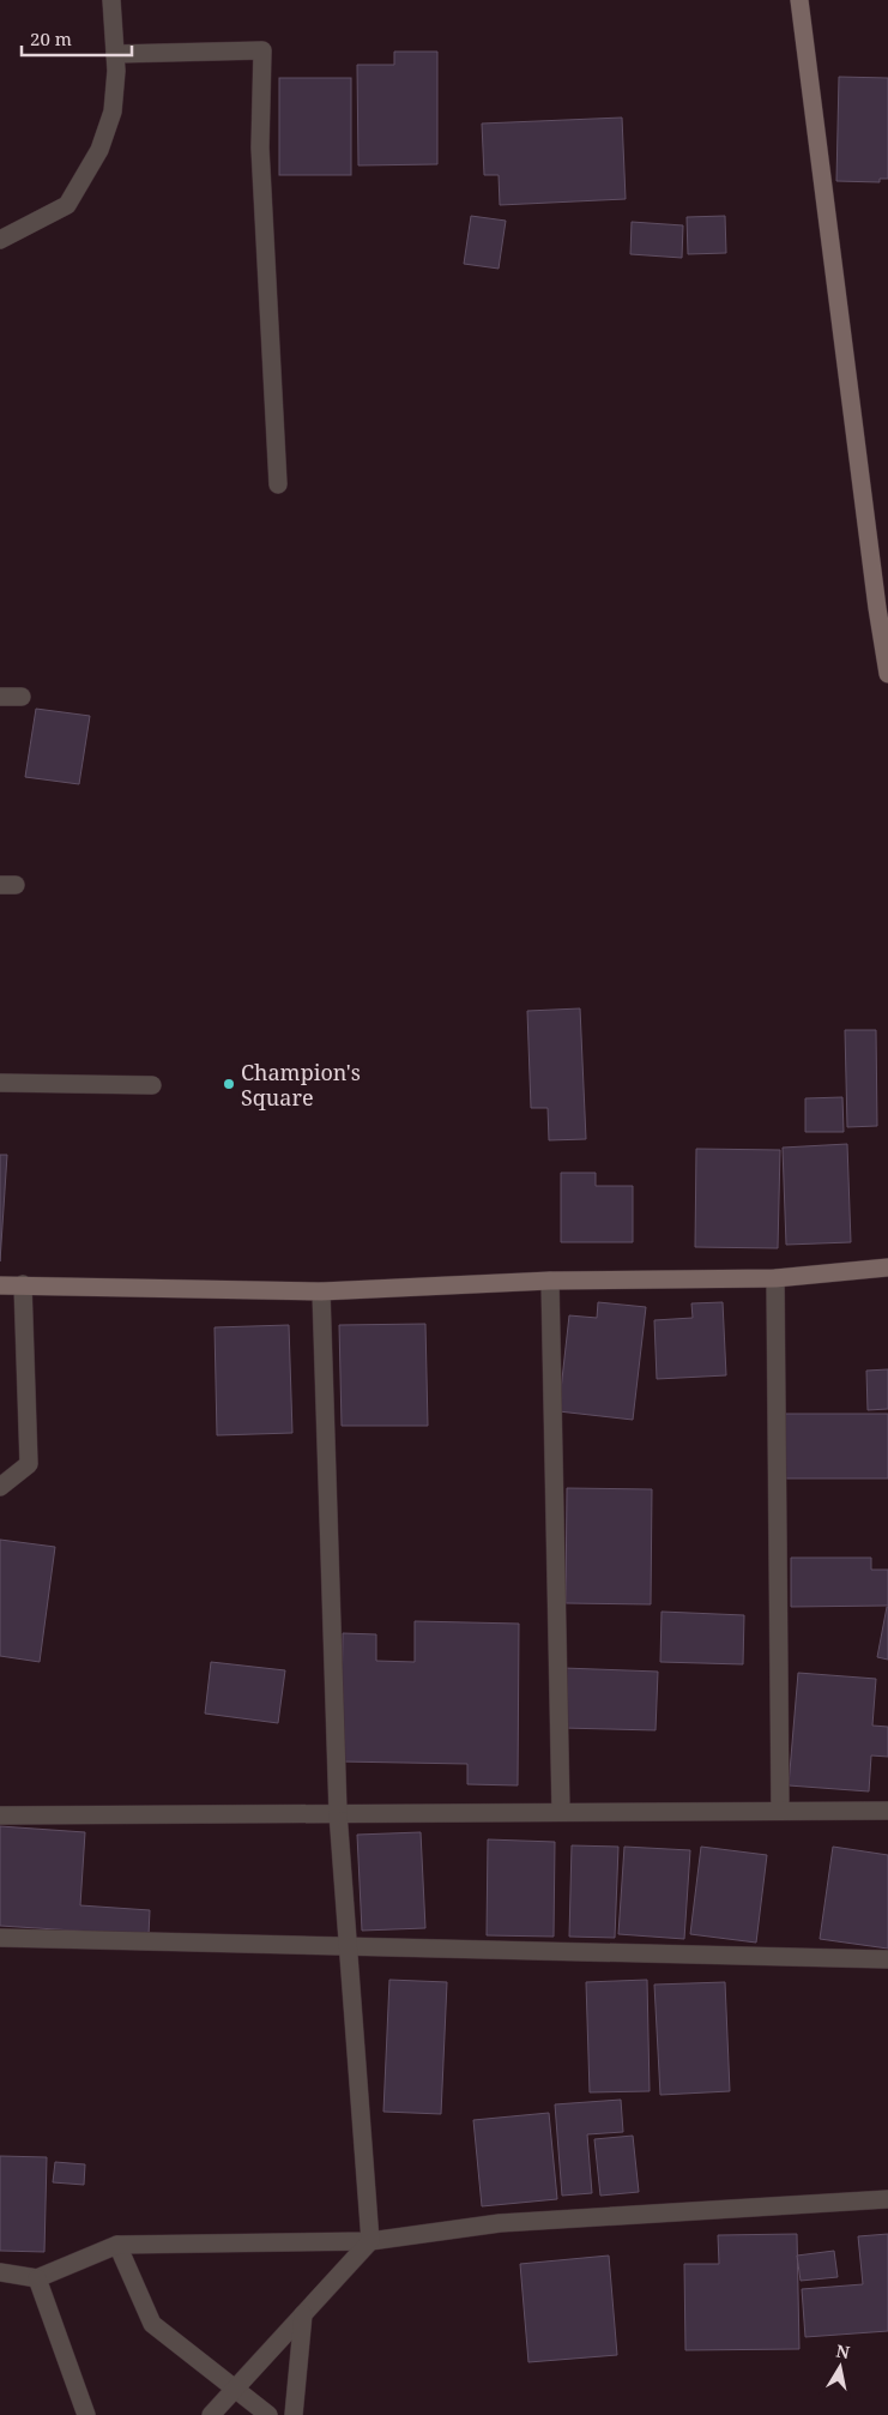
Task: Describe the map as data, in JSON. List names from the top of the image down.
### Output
{
  "places": ["Champion's Square"],
  "scale_bar": "20 m",
  "north": "top"
}
